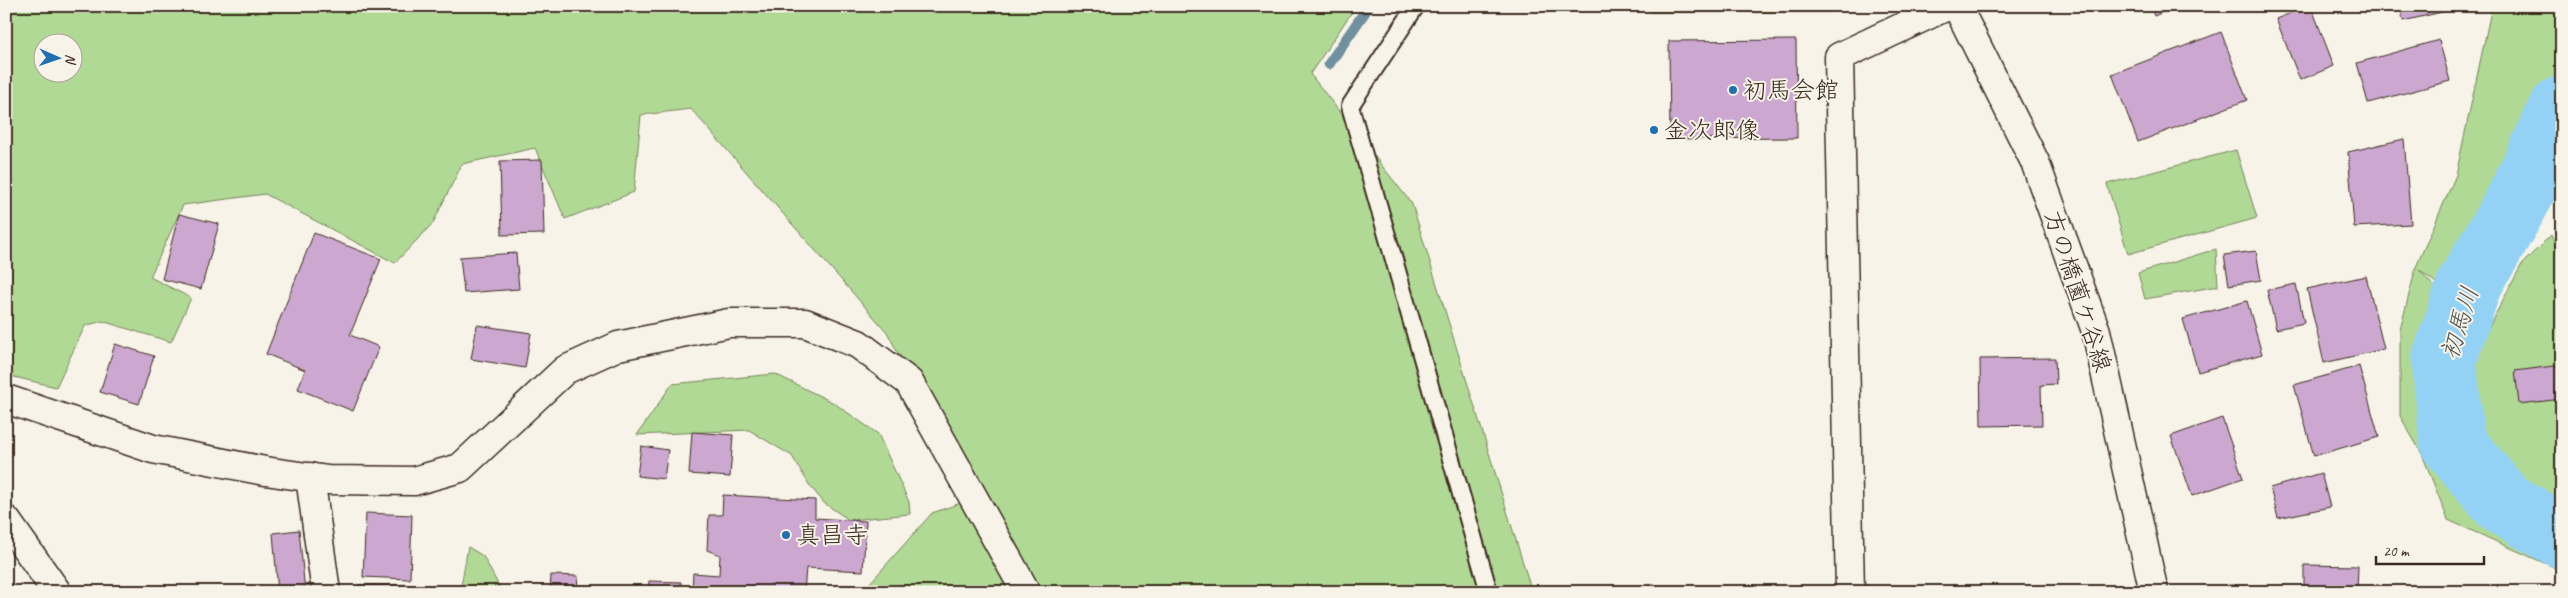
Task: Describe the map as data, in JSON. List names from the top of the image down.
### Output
{
  "streets": {
    "street": ["方の橋薗ケ谷線"]
  },
  "water": ["初馬川"],
  "places": ["初馬会館", "金次郎像", "真昌寺"],
  "scale_bar": "20 m",
  "north": "right"
}
